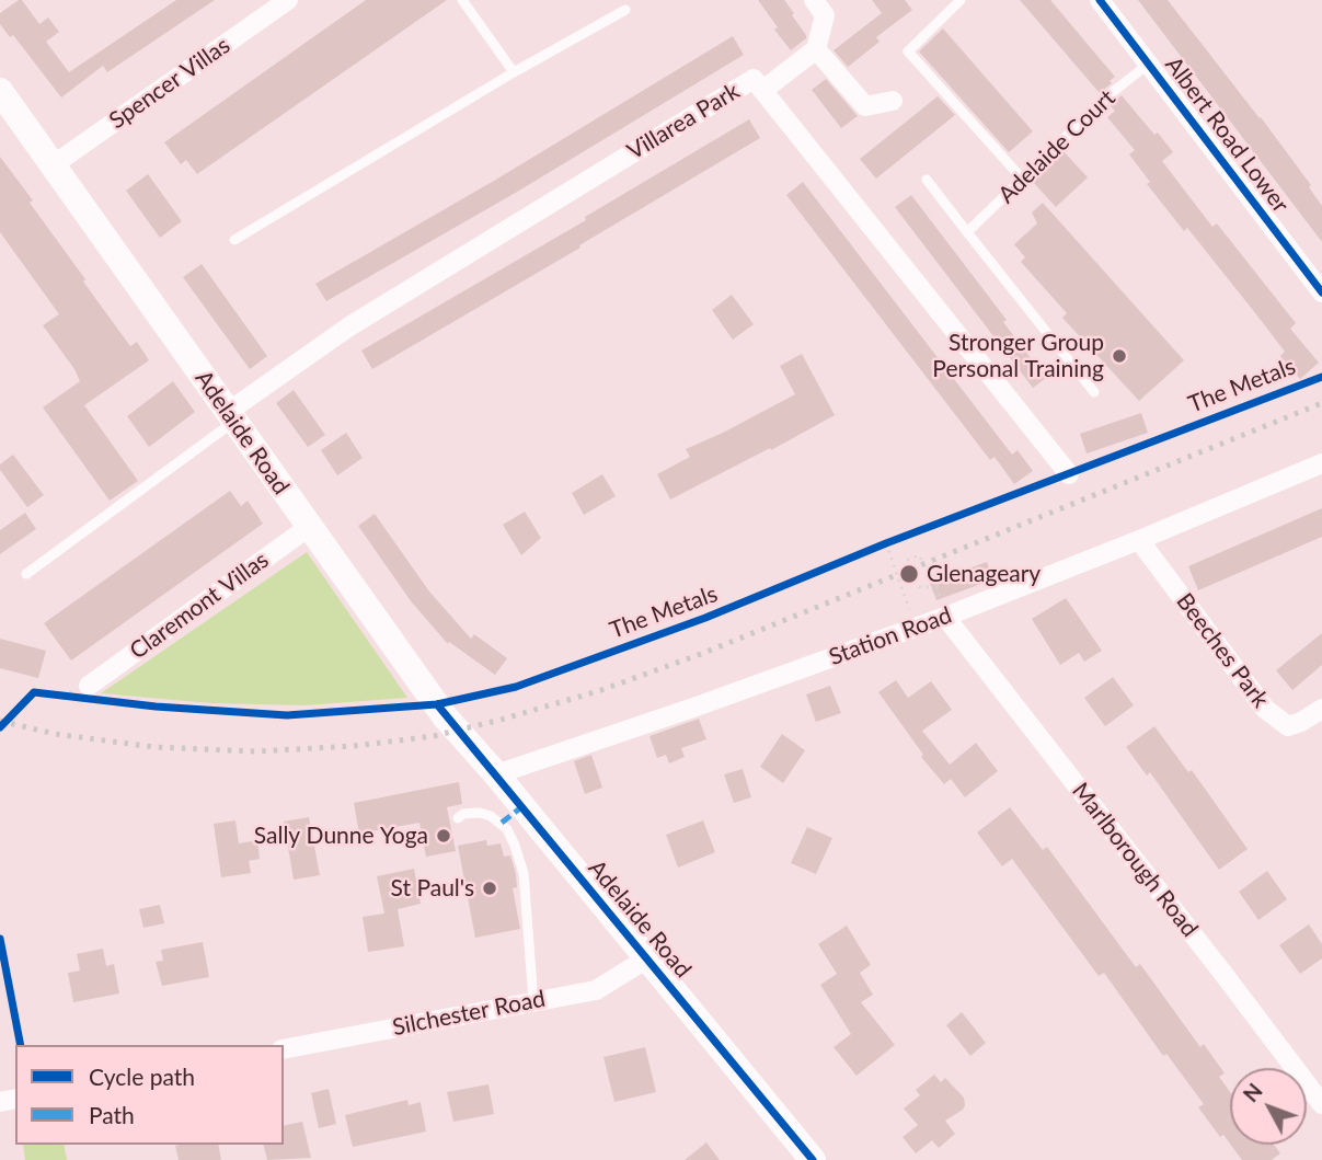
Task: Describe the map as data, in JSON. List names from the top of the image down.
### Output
{
  "streets": {
    "street": [
      "Spencer Villas",
      "Villarea Park",
      "Albert Road Lower",
      "Adelaide Road",
      "Claremont Villas",
      "Station Road",
      "Beeches Park",
      "Marlborough Road",
      "Silchester Road"
    ],
    "lane": ["Adelaide Court"],
    "cycle path": ["The Metals"]
  },
  "crossings": [
    ["Spencer Villas", "Adelaide Road"],
    ["Villarea Park", "Adelaide Road"],
    ["Albert Road Lower", "Adelaide Court"],
    ["Adelaide Road", "Claremont Villas"],
    ["Adelaide Road", "Station Road"],
    ["Adelaide Road", "Silchester Road"],
    ["Station Road", "Beeches Park"],
    ["Station Road", "Marlborough Road"]
  ],
  "places": [
    "Stronger Group Personal Training",
    "Glenageary",
    "Sally Dunne Yoga",
    "St Paul's"
  ],
  "legend": ["Cycle path", "Path"],
  "north": "top left"
}
